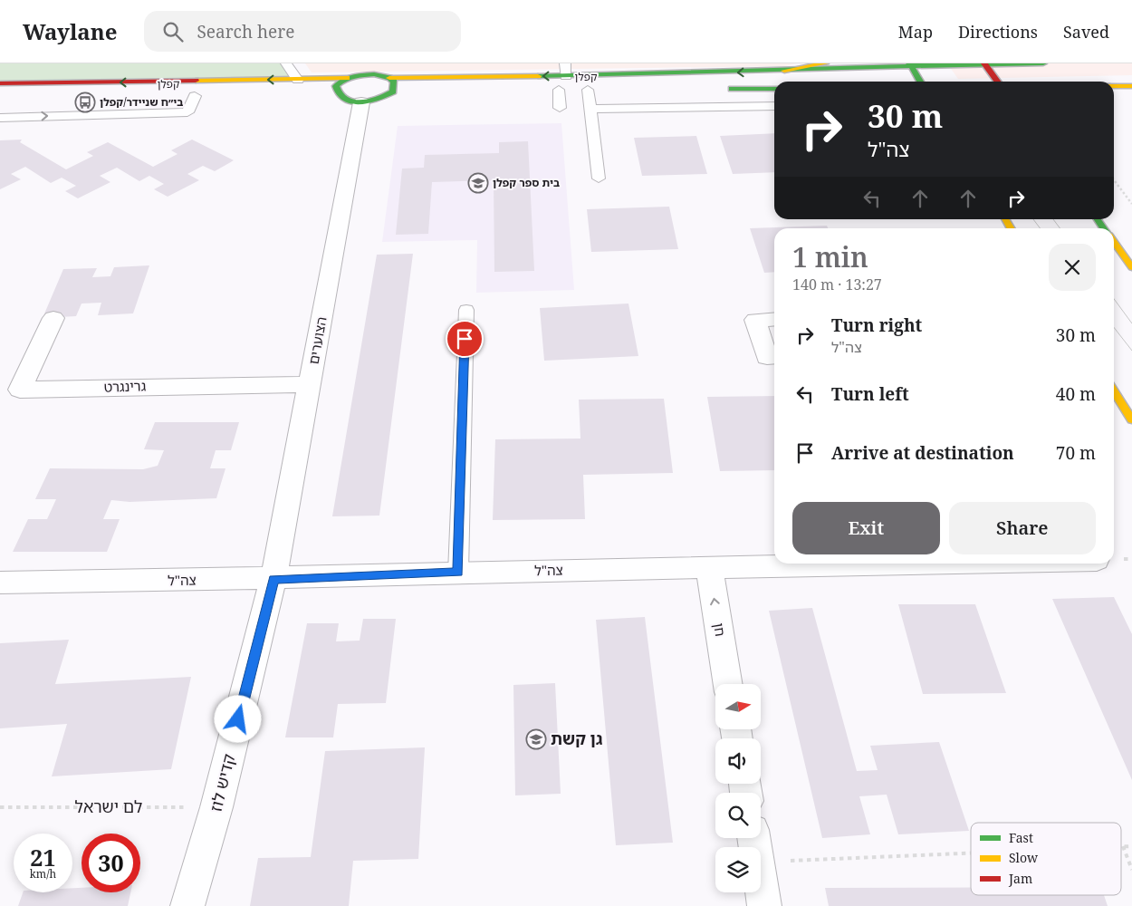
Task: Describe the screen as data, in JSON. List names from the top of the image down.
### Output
{
  "streets": {
    "street": [
      "קפלן",
      "הצוערים",
      "גרינגרט",
      "צה\"ל",
      "חן",
      "קדיש לוז"
    ],
    "path": ["לם ישראל"]
  },
  "crossings": [
    ["הצוערים", "גרינגרט"],
    ["הצוערים", "צה\"ל"],
    ["הצוערים", "קדיש לוז"],
    ["צה\"ל", "חן"],
    ["צה\"ל", "קדיש לוז"],
    ["קדיש לוז", "לם ישראל"]
  ],
  "one_way": ["קפלן", "חן"],
  "places": {
    "bus stop": ["בי״ח שניידר/קפלן"],
    "school or university": ["בית ספר קפלן", "גן קשת"]
  },
  "legend": ["Fast", "Slow", "Jam"],
  "north": "right",
  "page": {
    "header": "Waylane",
    "search": "Search here",
    "nav": ["Map", "Directions", "Saved"],
    "turn": ["30 m", "צה\"ל"],
    "heading": ["1 min", "140 m · 13:27"],
    "list": [
      {
        "name": "Turn right",
        "note": "צה\"ל",
        "value": "30 m"
      },
      {
        "name": "Turn left",
        "value": "40 m"
      },
      {
        "name": "Arrive at destination",
        "value": "70 m"
      }
    ],
    "buttons": ["Exit", "Share"],
    "speed": "21 km/h",
    "limit": "30"
  }
}
